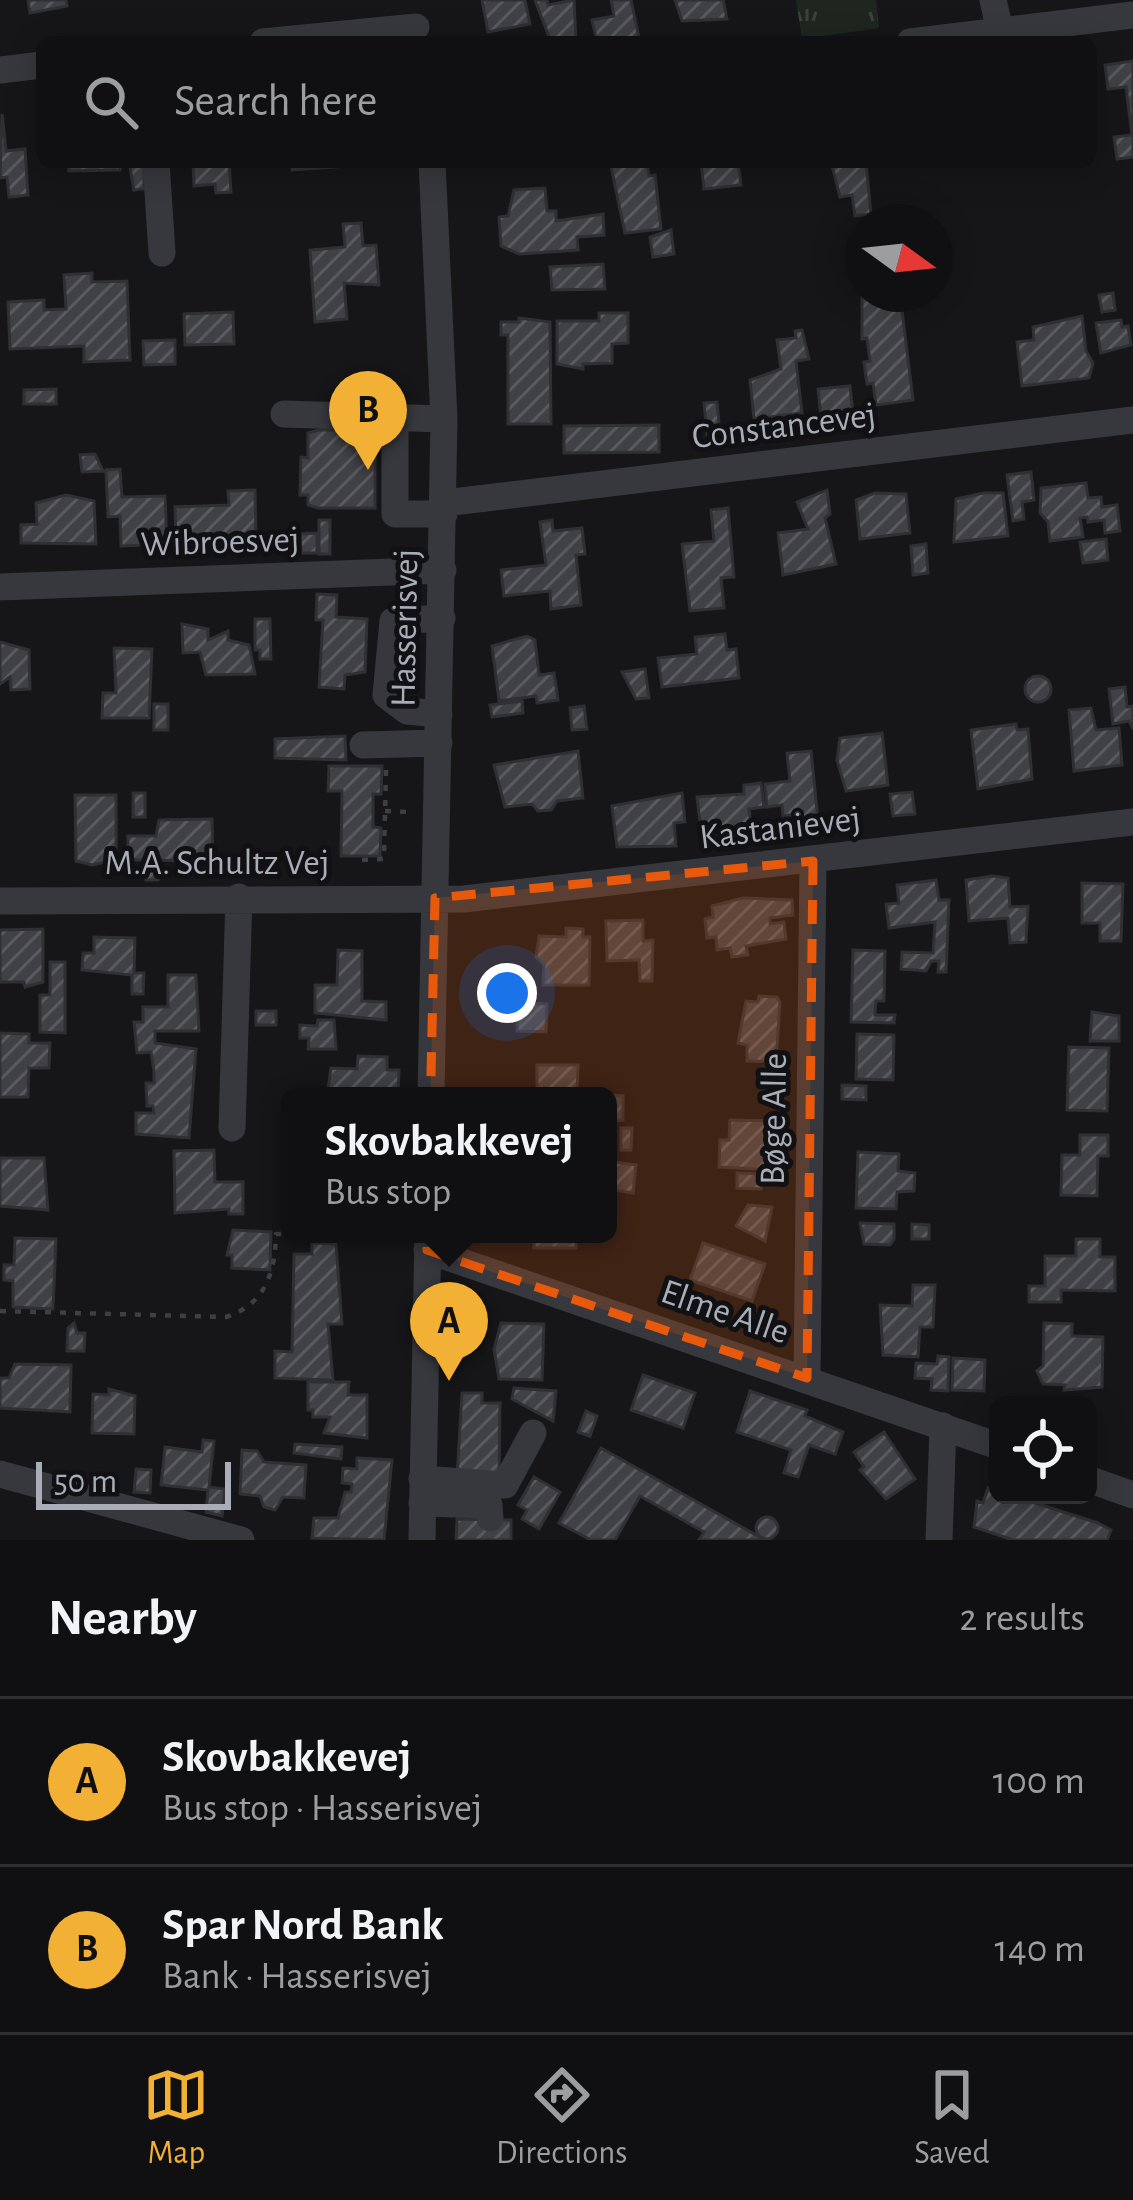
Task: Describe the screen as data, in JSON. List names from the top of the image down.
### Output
{
  "streets": {
    "street": [
      "Constancevej",
      "Wibroesvej",
      "Hasserisvej",
      "Kastanievej",
      "M.A. Schultz Vej",
      "Bøge Alle",
      "Elme Alle"
    ]
  },
  "crossings": [
    ["Constancevej", "Hasserisvej"],
    ["Wibroesvej", "Hasserisvej"],
    ["Hasserisvej", "Kastanievej"],
    ["Hasserisvej", "M.A. Schultz Vej"],
    ["Kastanievej", "M.A. Schultz Vej"],
    ["Kastanievej", "Bøge Alle"],
    ["Bøge Alle", "Elme Alle"]
  ],
  "scale_bar": "50 m",
  "north": "right",
  "page": {
    "search": "Search here",
    "pins": ["B", "A"],
    "popup": ["Skovbakkevej", "Bus stop"],
    "scale": "50 m",
    "heading": ["Nearby", "2 results"],
    "list": [
      {
        "mark": "A",
        "name": "Skovbakkevej",
        "note": "Bus stop · Hasserisvej",
        "value": "100 m"
      },
      {
        "mark": "B",
        "name": "Spar Nord Bank",
        "note": "Bank · Hasserisvej",
        "value": "140 m"
      }
    ],
    "nav": ["Map", "Directions", "Saved"]
  }
}
